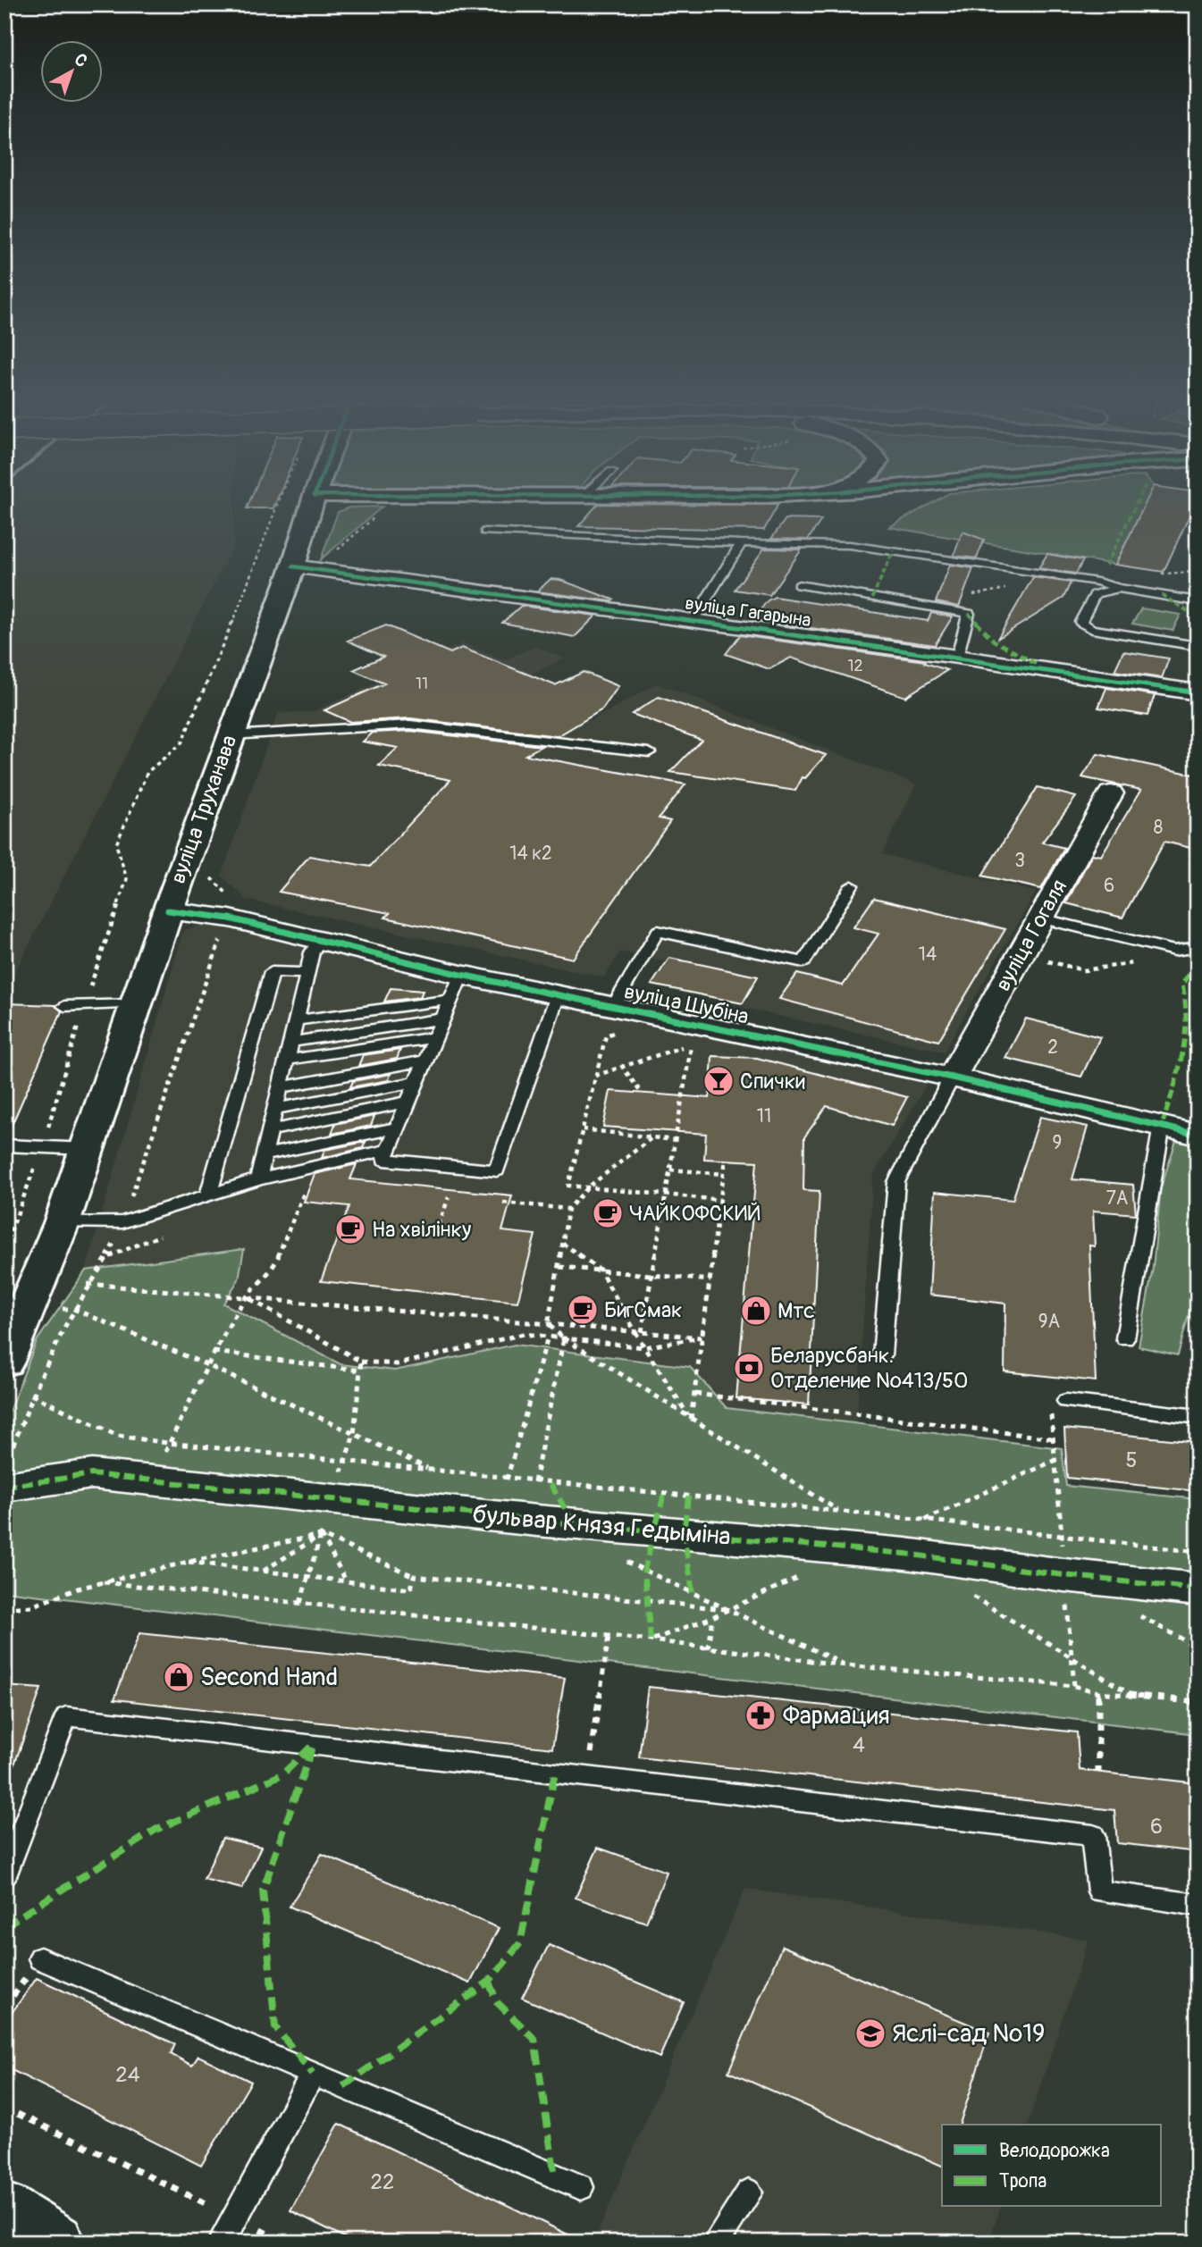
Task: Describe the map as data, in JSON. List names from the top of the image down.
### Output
{
  "streets": {
    "main road": ["вуліца Труханава"],
    "street": [
      "вуліца Гагарына",
      "вуліца Гогаля",
      "вуліца Шубіна",
      "бульвар Князя Гедыміна"
    ]
  },
  "crossings": [
    ["вуліца Гагарына", "вуліца Труханава"],
    ["вуліца Труханава", "вуліца Шубіна"],
    ["вуліца Гогаля", "вуліца Шубіна"]
  ],
  "places": {
    "bar": ["Спички"],
    "cafe": ["ЧАЙКОФСКИЙ", "На хвілінку", "БигСмак"],
    "shop": ["Мтс", "Second Hand"],
    "bank": ["Беларусбанк. Отделение №413/50"],
    "pharmacy": ["Фармация"],
    "school or university": ["Яслі-сад №19"]
  },
  "house_numbers": [
    "12",
    "11",
    "8",
    "14 к2",
    "3",
    "6",
    "14",
    "2",
    "11",
    "9",
    "7А",
    "9А",
    "5",
    "4",
    "6",
    "24",
    "22"
  ],
  "legend": ["Велодорожка", "Тропа"],
  "north": "top right"
}
